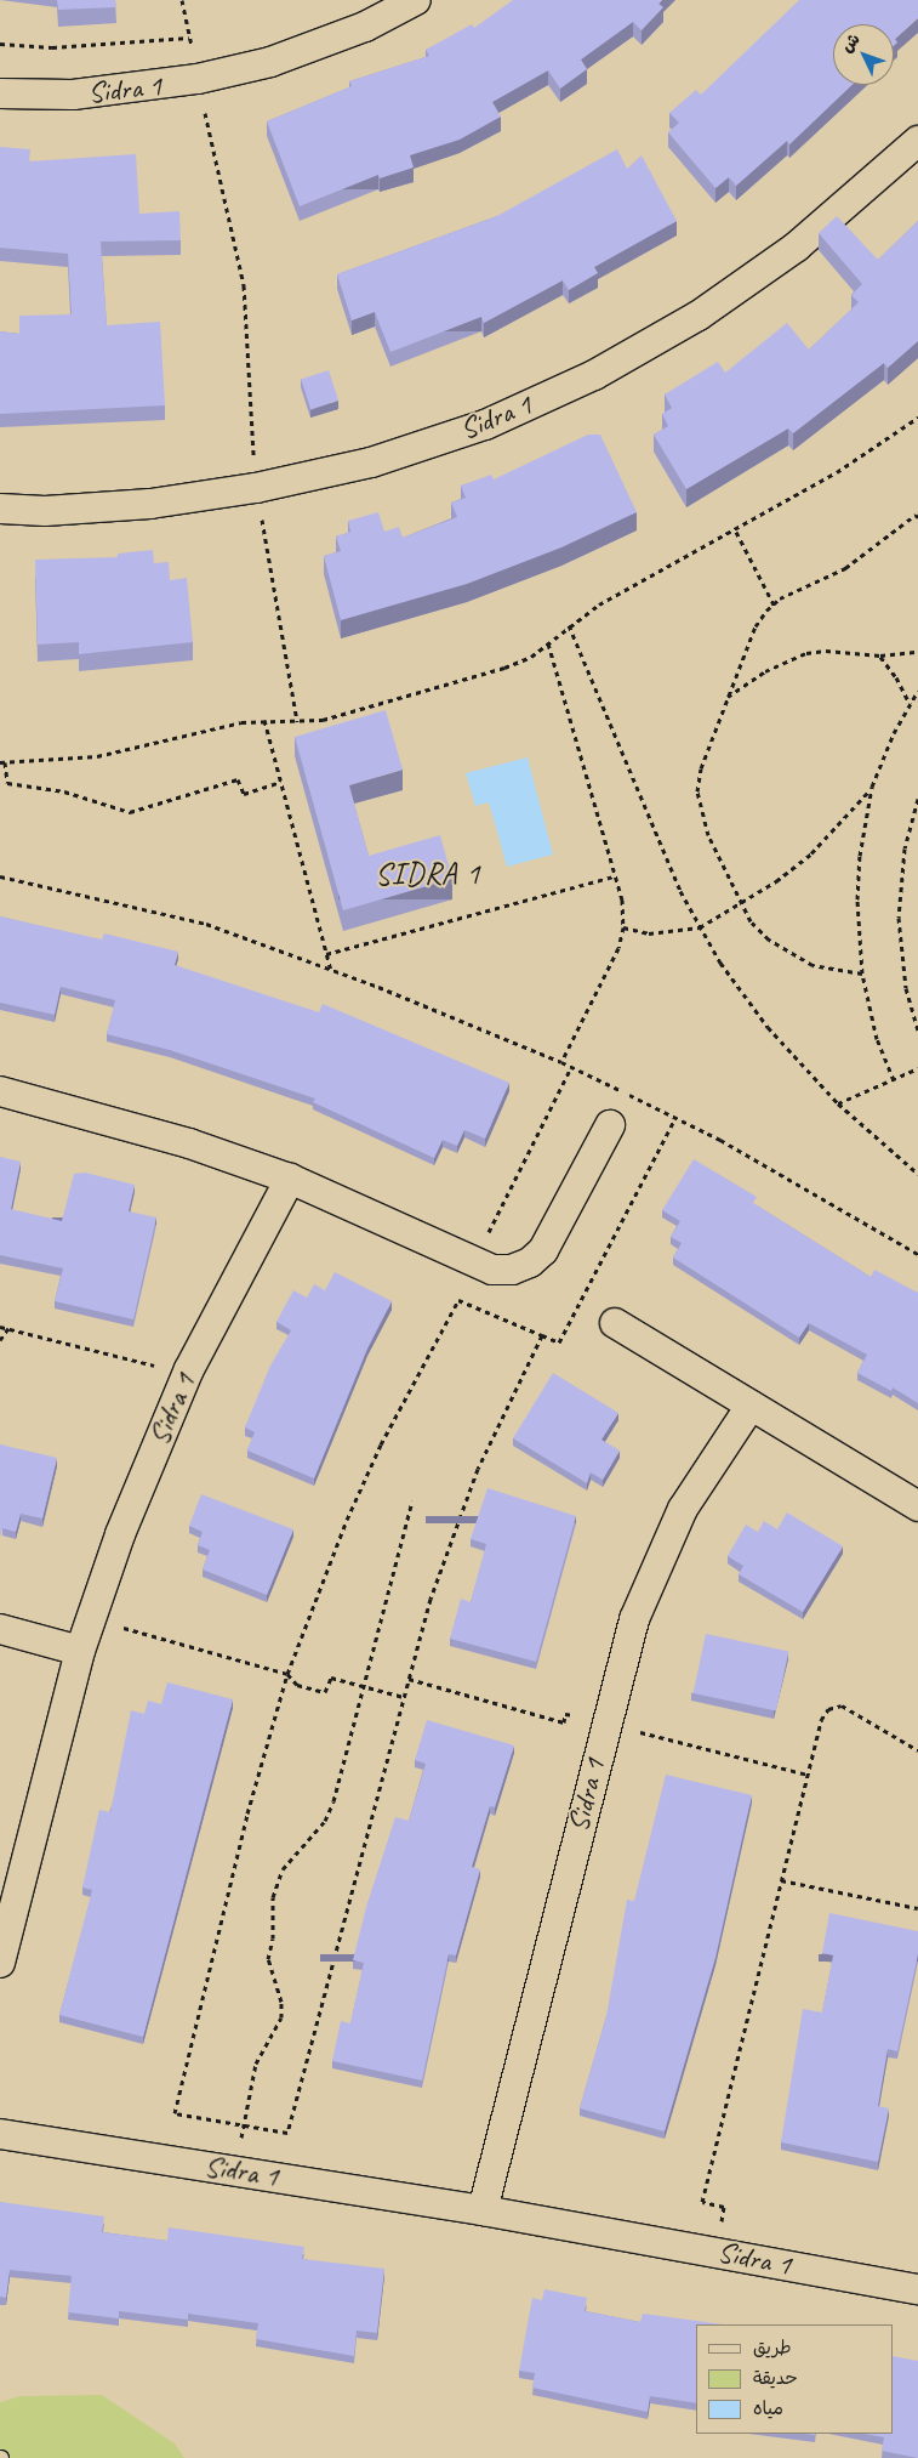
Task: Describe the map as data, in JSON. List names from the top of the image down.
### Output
{
  "streets": {
    "street": ["Sidra 1"]
  },
  "districts": ["SIDRA 1"],
  "legend": ["طريق", "حديقة", "مياه"],
  "north": "top left"
}
